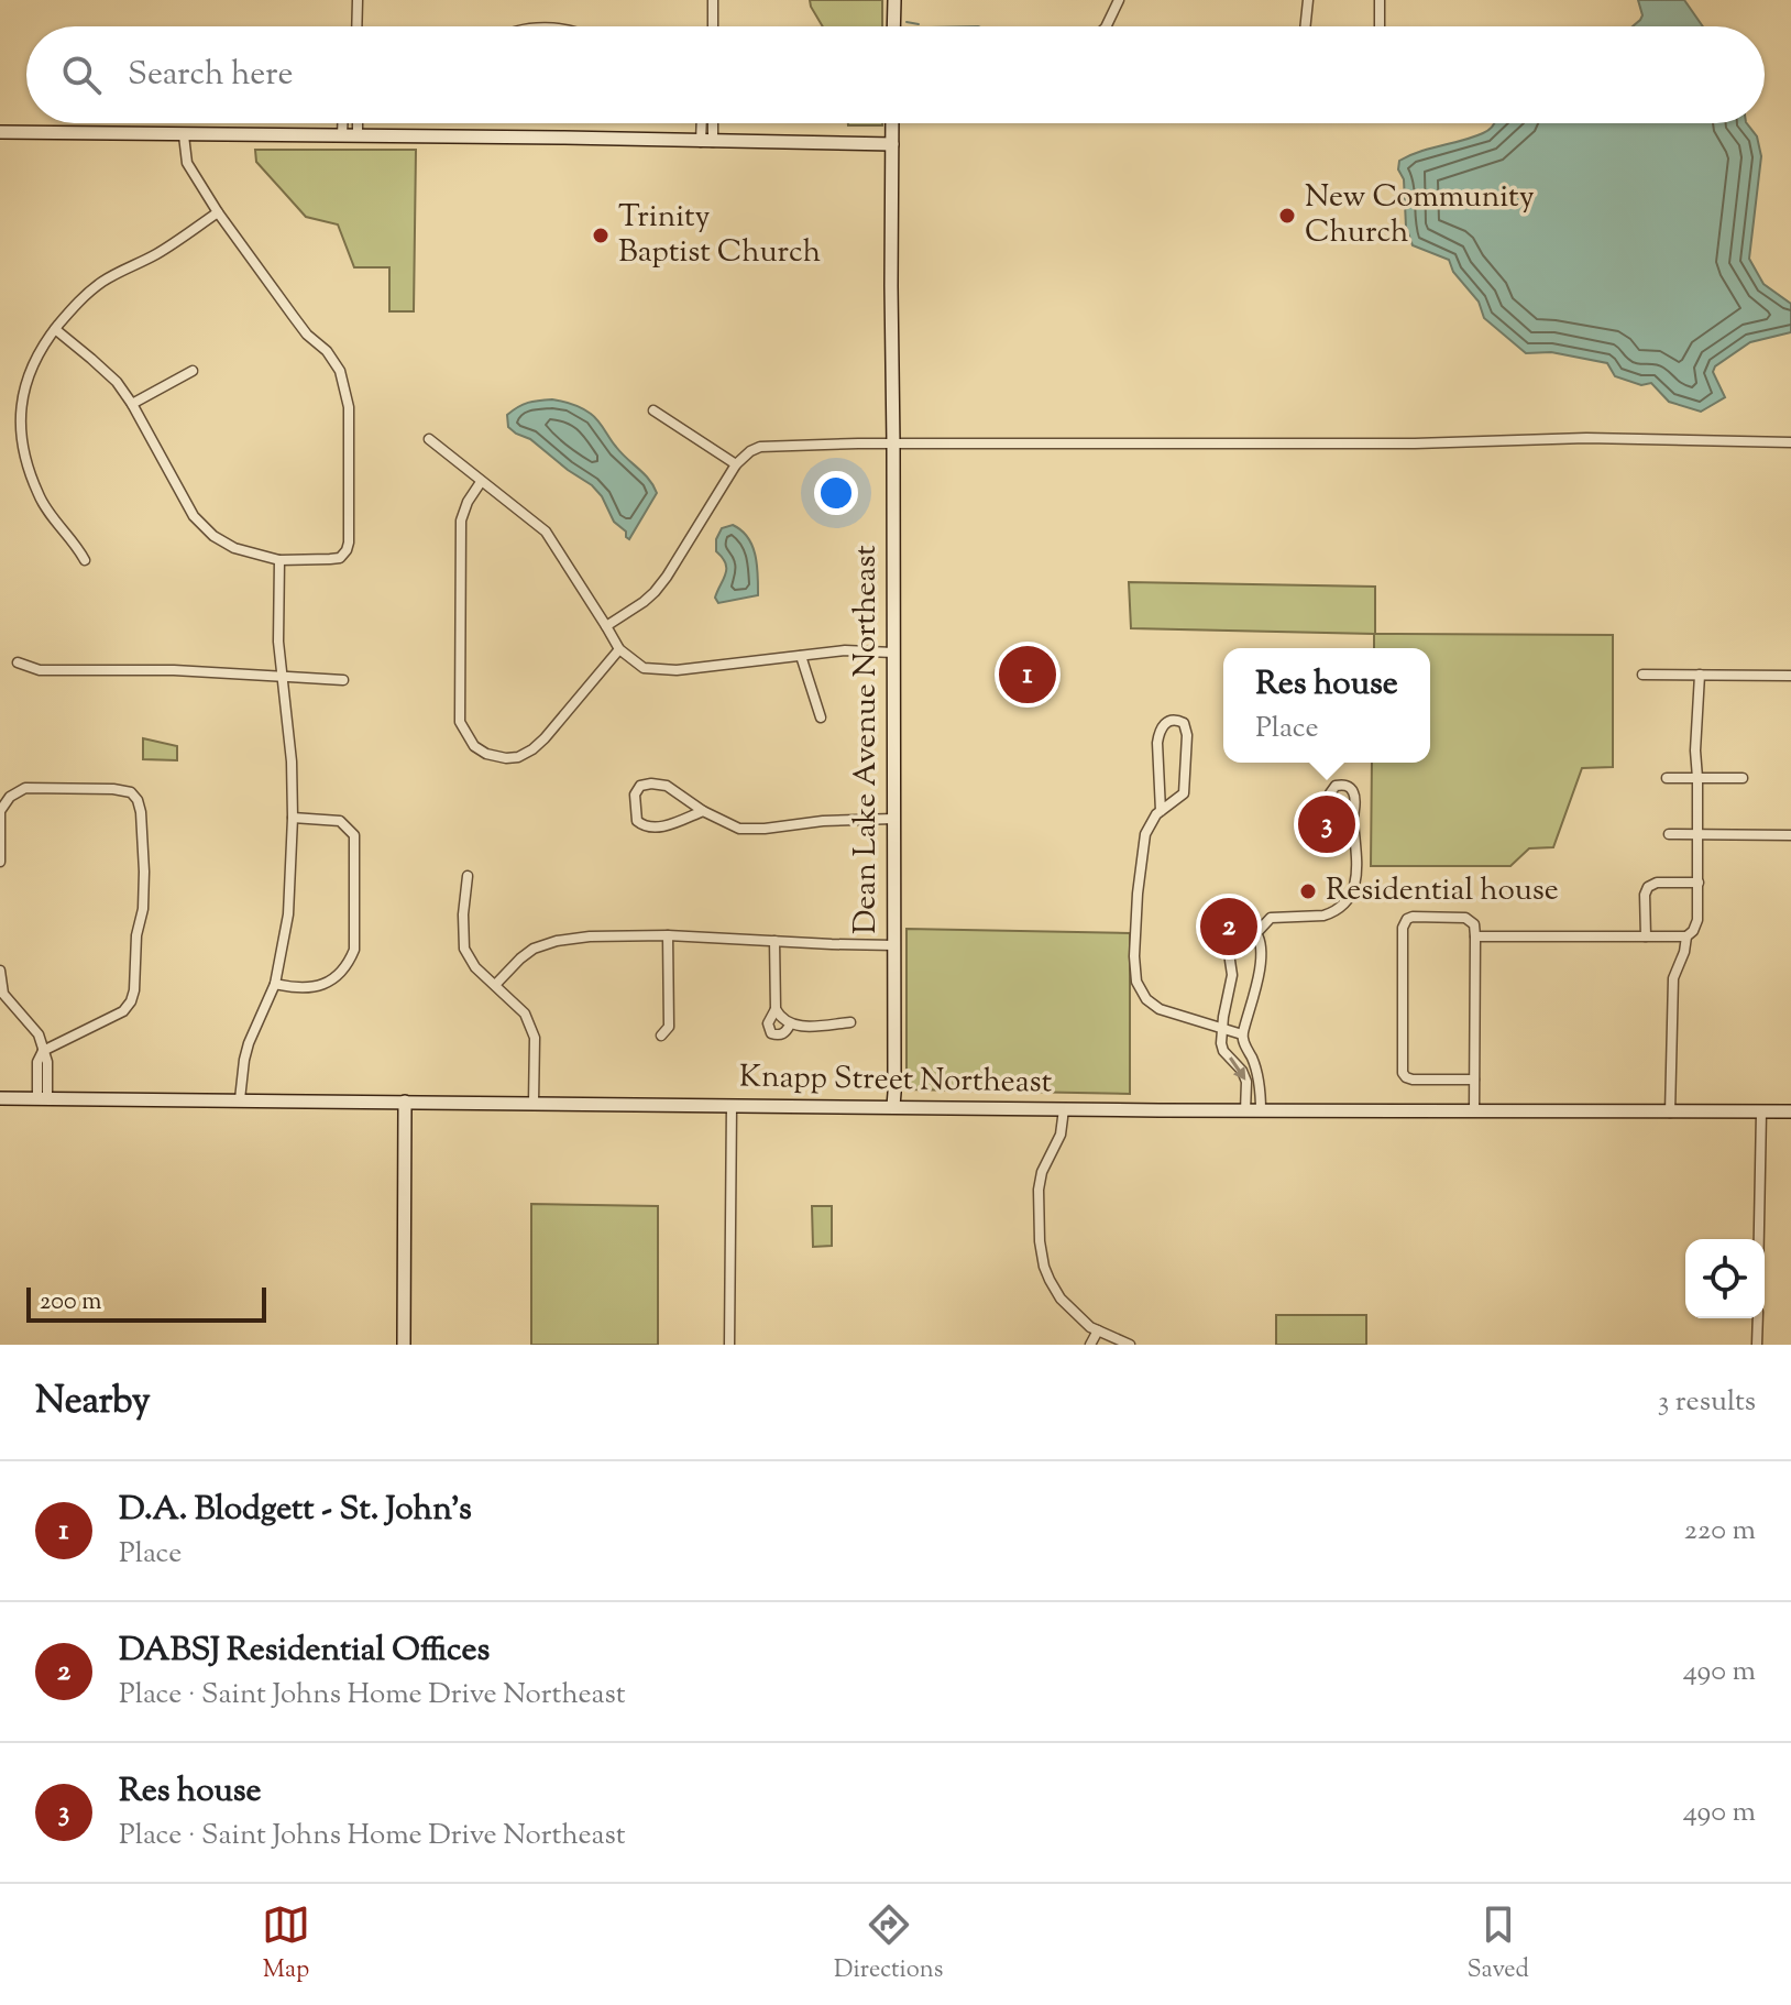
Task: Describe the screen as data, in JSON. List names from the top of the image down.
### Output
{
  "streets": {
    "main road": ["Dean Lake Avenue Northeast", "Knapp Street Northeast"]
  },
  "crossings": [
    ["Dean Lake Avenue Northeast", "Knapp Street Northeast"]
  ],
  "places": ["New Community Church", "Trinity Baptist Church", "Residential house"],
  "scale_bar": "200 m",
  "page": {
    "search": "Search here",
    "pins": ["1", "3", "2"],
    "popup": ["Res house", "Place"],
    "scale": "200 m",
    "heading": ["Nearby", "3 results"],
    "list": [
      {
        "mark": "1",
        "name": "D.A. Blodgett - St. John's",
        "note": "Place",
        "value": "220 m"
      },
      {
        "mark": "2",
        "name": "DABSJ Residential Offices",
        "note": "Place · Saint Johns Home Drive Northeast",
        "value": "490 m"
      },
      {
        "mark": "3",
        "name": "Res house",
        "note": "Place · Saint Johns Home Drive Northeast",
        "value": "490 m"
      }
    ],
    "nav": ["Map", "Directions", "Saved"]
  }
}
